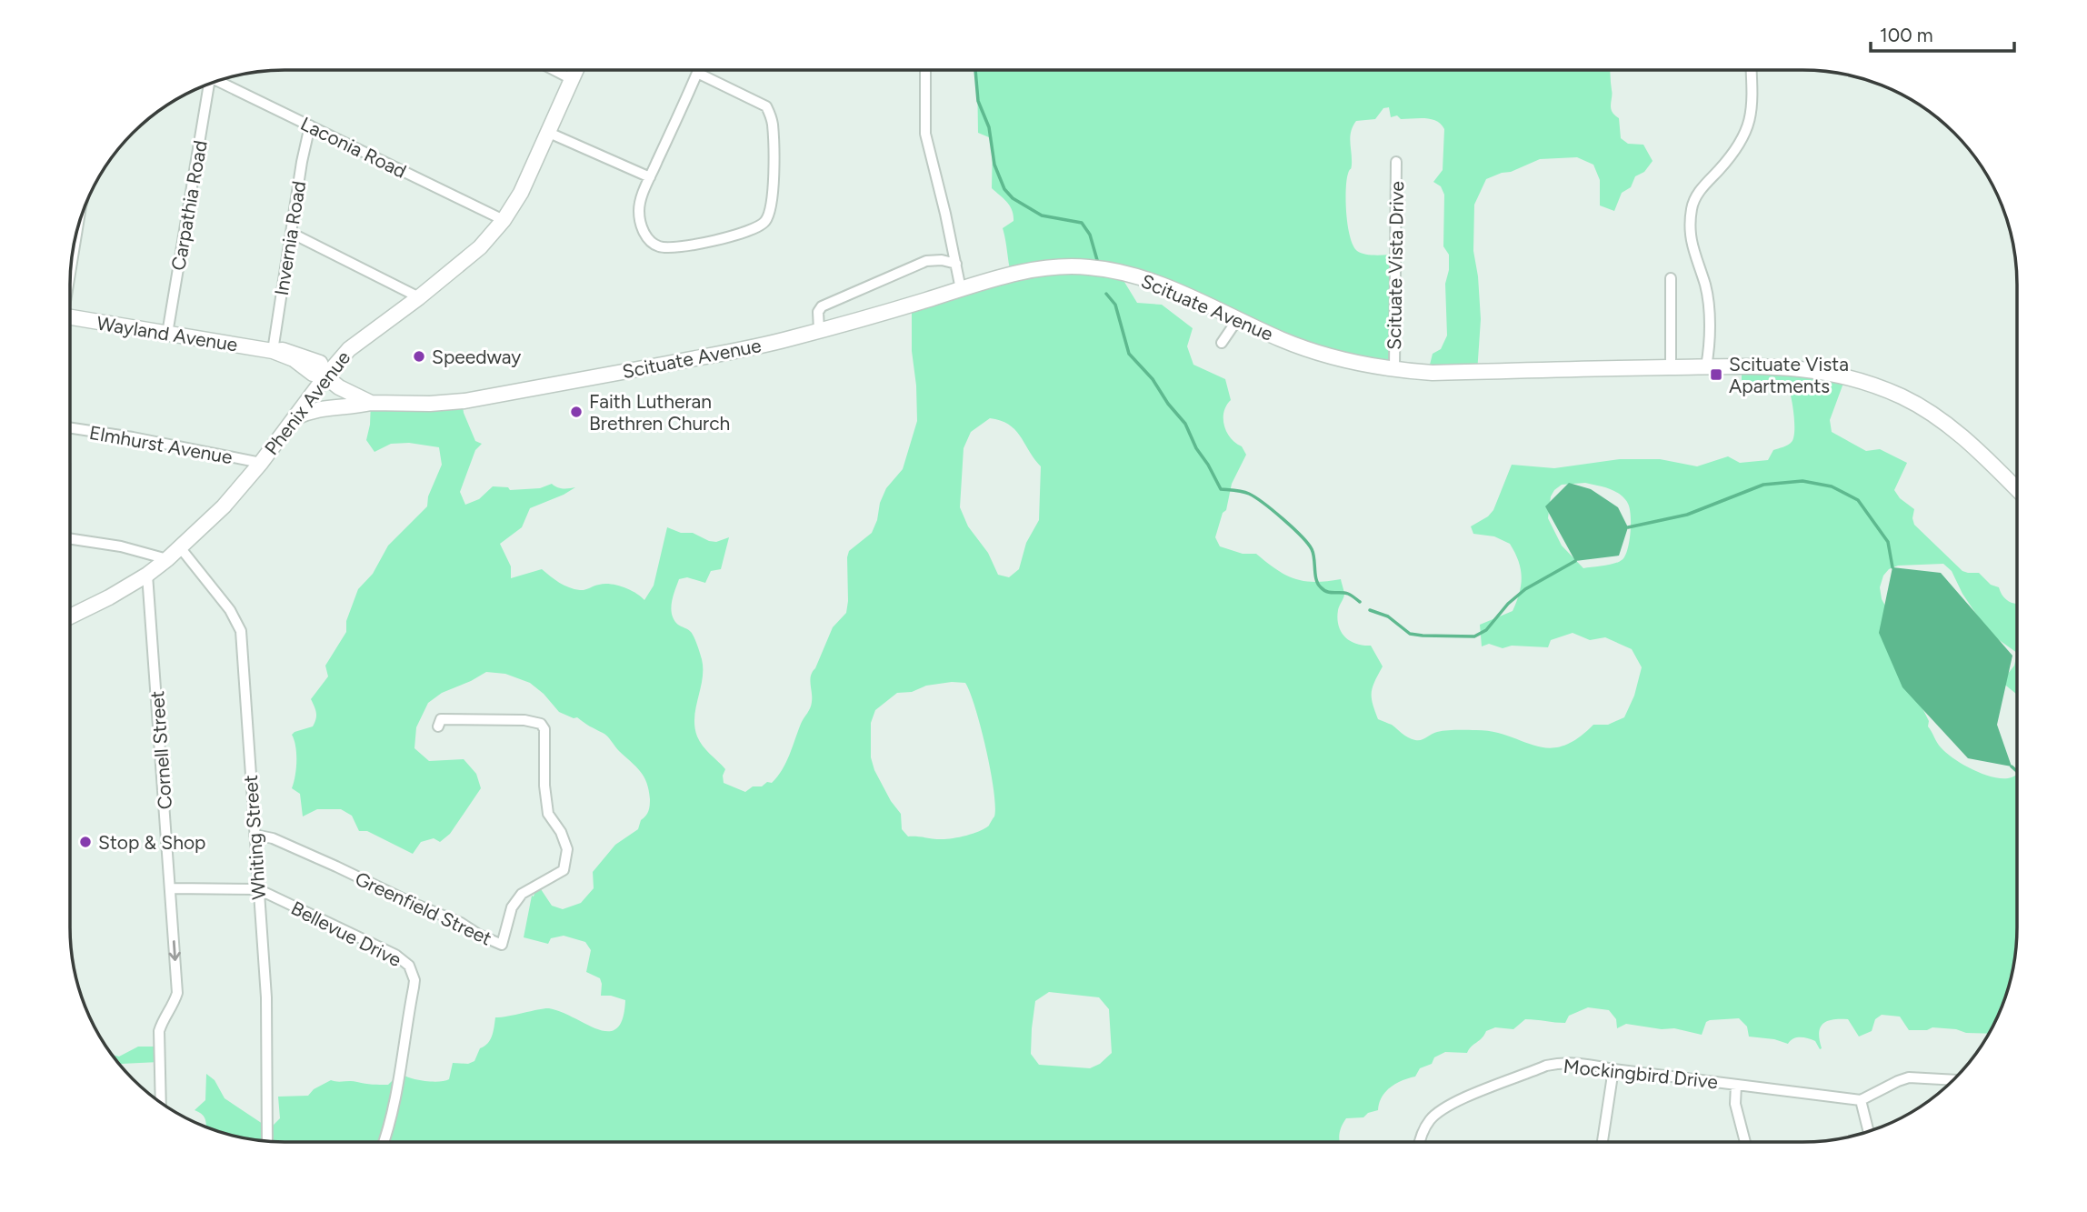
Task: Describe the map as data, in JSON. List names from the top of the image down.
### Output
{
  "streets": {
    "main road": ["Scituate Avenue", "Wayland Avenue", "Phenix Avenue"],
    "street": [
      "Laconia Road",
      "Carpathia Road",
      "Invernia Road",
      "Scituate Vista Drive",
      "Elmhurst Avenue",
      "Cornell Street",
      "Whiting Street",
      "Greenfield Street",
      "Bellevue Drive",
      "Mockingbird Drive"
    ]
  },
  "crossings": [
    ["Laconia Road", "Invernia Road"],
    ["Laconia Road", "Phenix Avenue"],
    ["Carpathia Road", "Wayland Avenue"],
    ["Invernia Road", "Wayland Avenue"],
    ["Scituate Vista Drive", "Scituate Avenue"],
    ["Scituate Avenue", "Wayland Avenue"],
    ["Scituate Avenue", "Phenix Avenue"],
    ["Wayland Avenue", "Phenix Avenue"],
    ["Phenix Avenue", "Elmhurst Avenue"],
    ["Phenix Avenue", "Cornell Street"],
    ["Phenix Avenue", "Whiting Street"],
    ["Cornell Street", "Bellevue Drive"],
    ["Whiting Street", "Greenfield Street"],
    ["Whiting Street", "Bellevue Drive"]
  ],
  "one_way": ["Cornell Street"],
  "places": {
    "other": ["Speedway", "Faith Lutheran Brethren Church", "Stop & Shop"],
    "transit": ["Scituate Vista Apartments"]
  },
  "scale_bar": "100 m"
}
